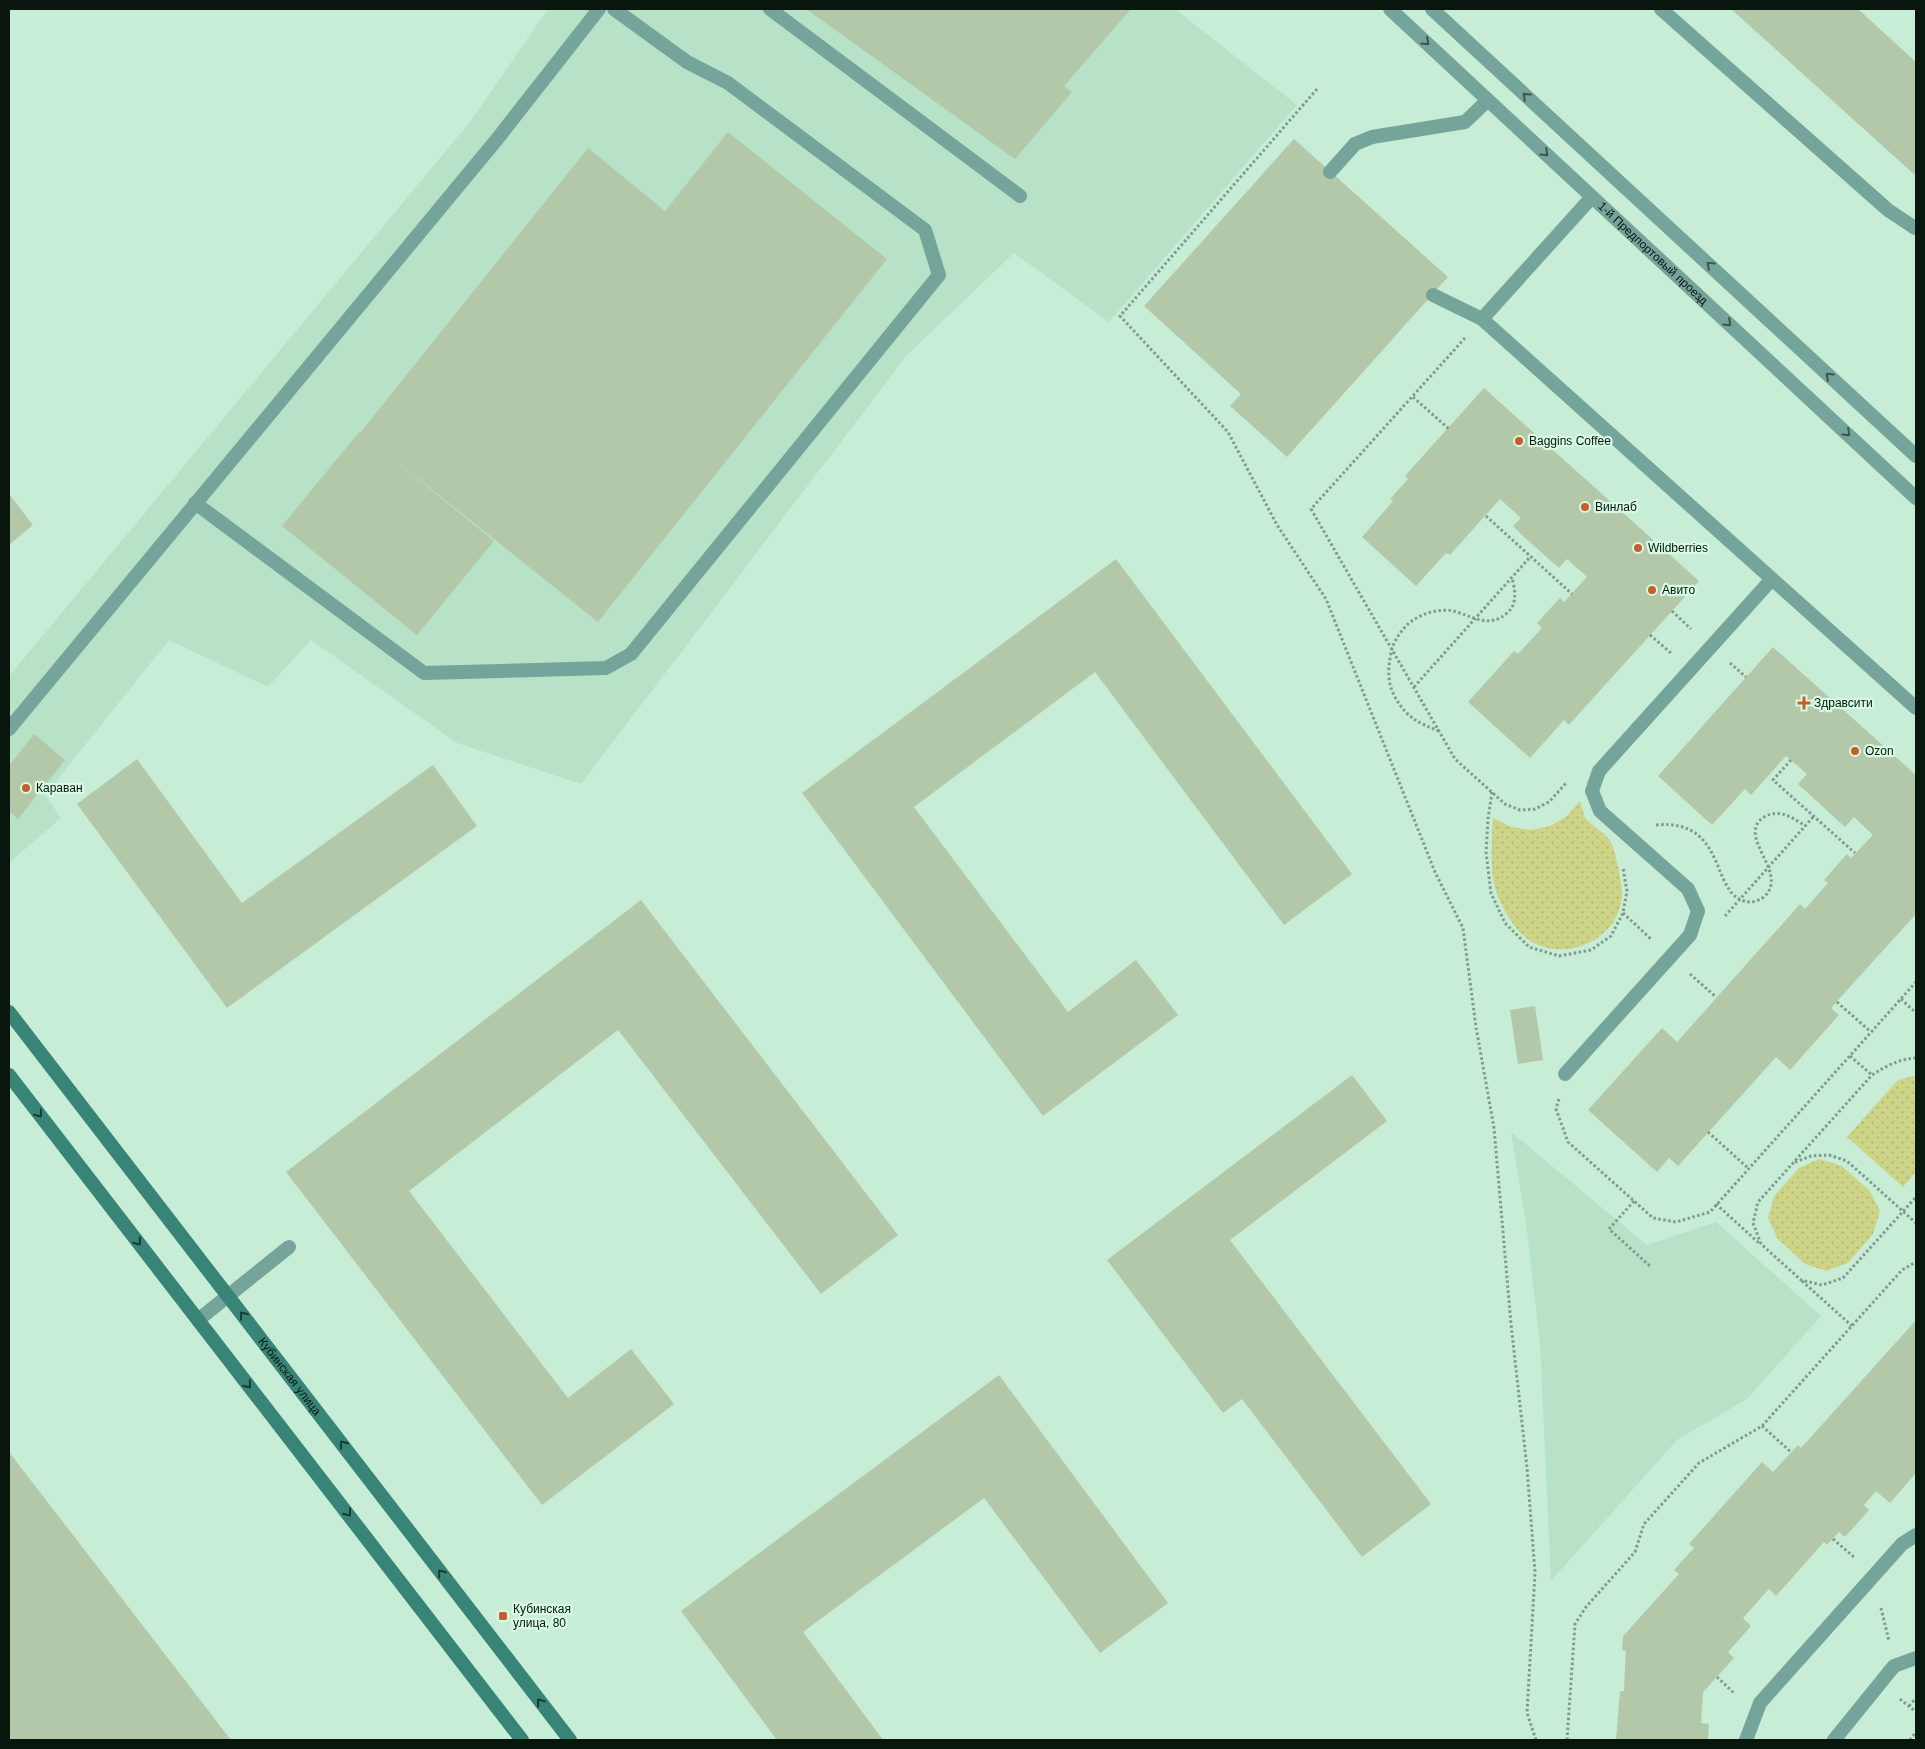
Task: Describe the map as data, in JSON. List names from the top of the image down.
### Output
{
  "streets": {
    "main road": ["Кубинская улица"],
    "street": ["1-й Предпортовый проезд"]
  },
  "places": {
    "other": [
      "Baggins Coffee",
      "Винлаб",
      "Wildberries",
      "Авито",
      "Ozon",
      "Караван"
    ],
    "health": ["Здравсити"],
    "transit": ["Кубинская улица, 80"]
  }
}
